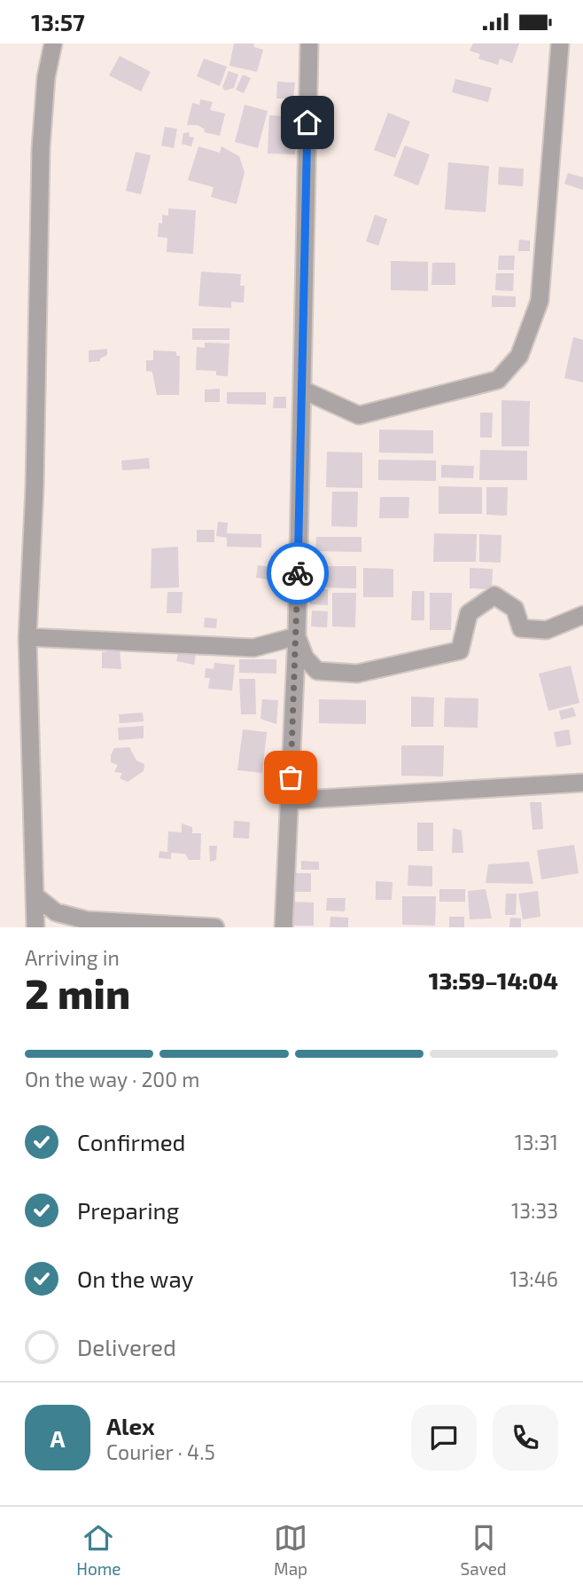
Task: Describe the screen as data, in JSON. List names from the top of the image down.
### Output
{
  "page": {
    "status": "13:57",
    "heading": ["2 min", "Arriving in", "13:59–14:04"],
    "panel": ["Alex", "Courier · 4.5"],
    "bar": "On the way · 200 m",
    "list": [
      ["Confirmed", "13:31"],
      ["Preparing", "13:33"],
      ["On the way", "13:46"],
      "Delivered"
    ],
    "round": "A",
    "tabs": ["Home", "Map", "Saved"]
  }
}
